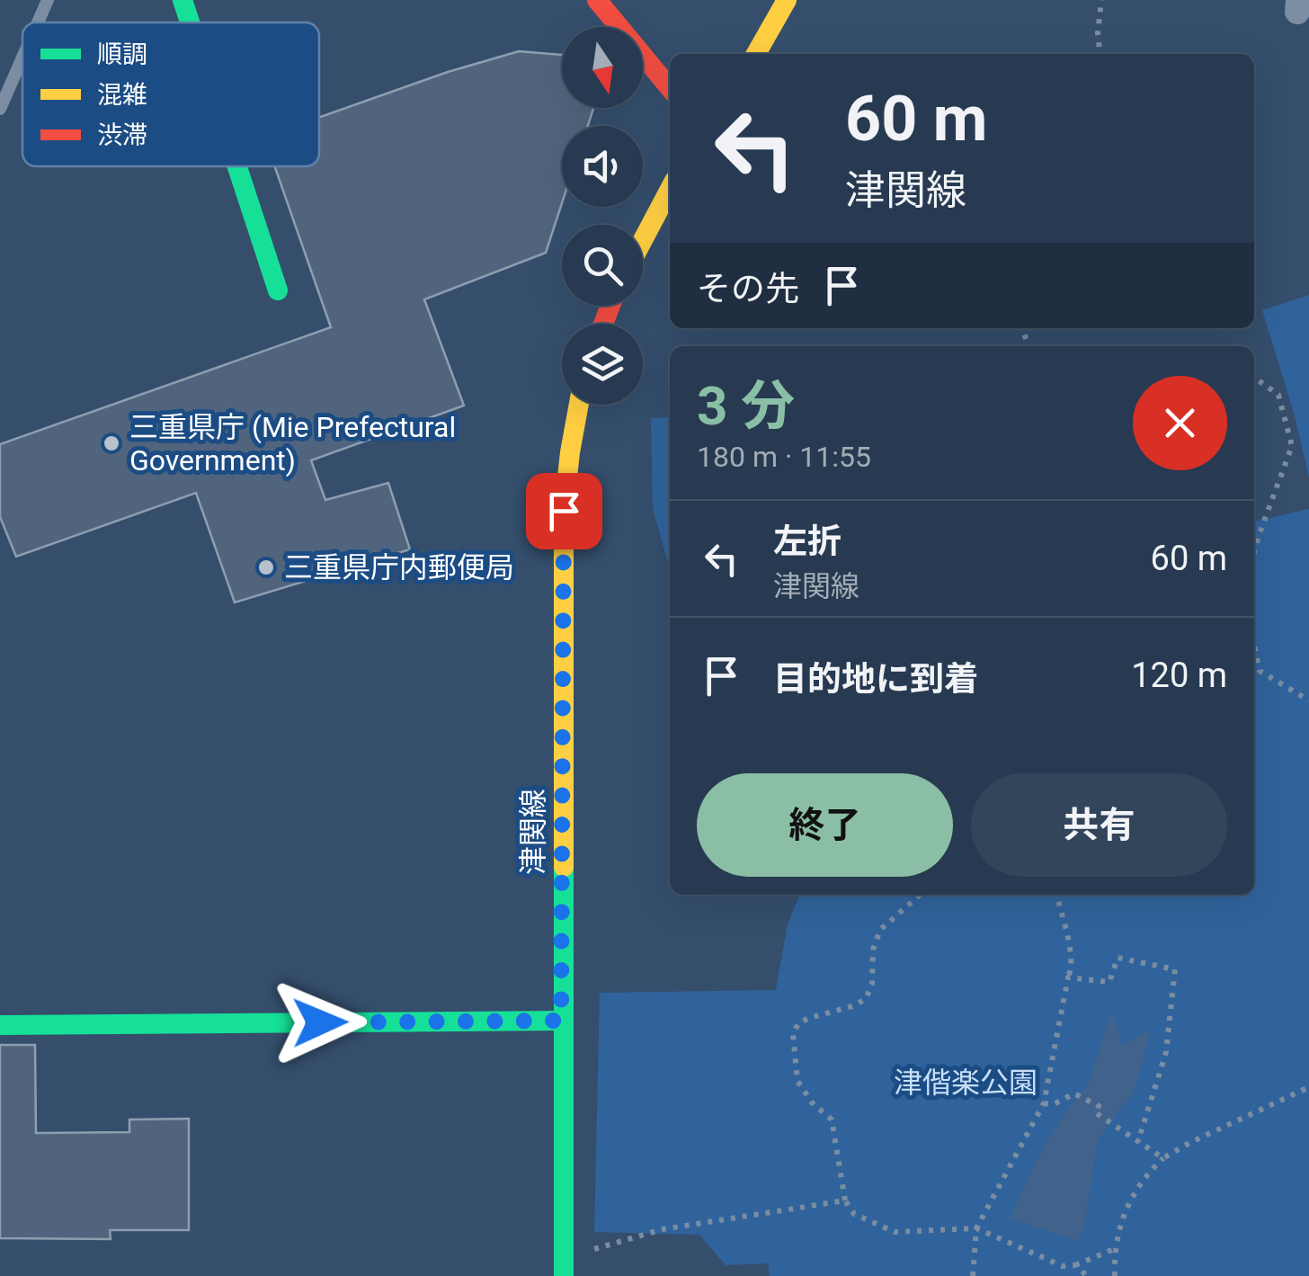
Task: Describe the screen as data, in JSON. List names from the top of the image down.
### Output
{
  "streets": {
    "main road": ["津関線"]
  },
  "parks": ["津偕楽公園"],
  "places": ["三重県庁 (Mie Prefectural Government)", "三重県庁内郵便局"],
  "legend": ["順調", "混雑", "渋滞"],
  "north": "bottom",
  "page": {
    "turn": ["60 m", "津関線"],
    "then": "その先",
    "heading": ["3 分", "180 m · 11:55"],
    "list": [
      {
        "name": "左折",
        "note": "津関線",
        "value": "60 m"
      },
      {
        "name": "目的地に到着",
        "value": "120 m"
      }
    ],
    "buttons": ["終了", "共有"]
  }
}
